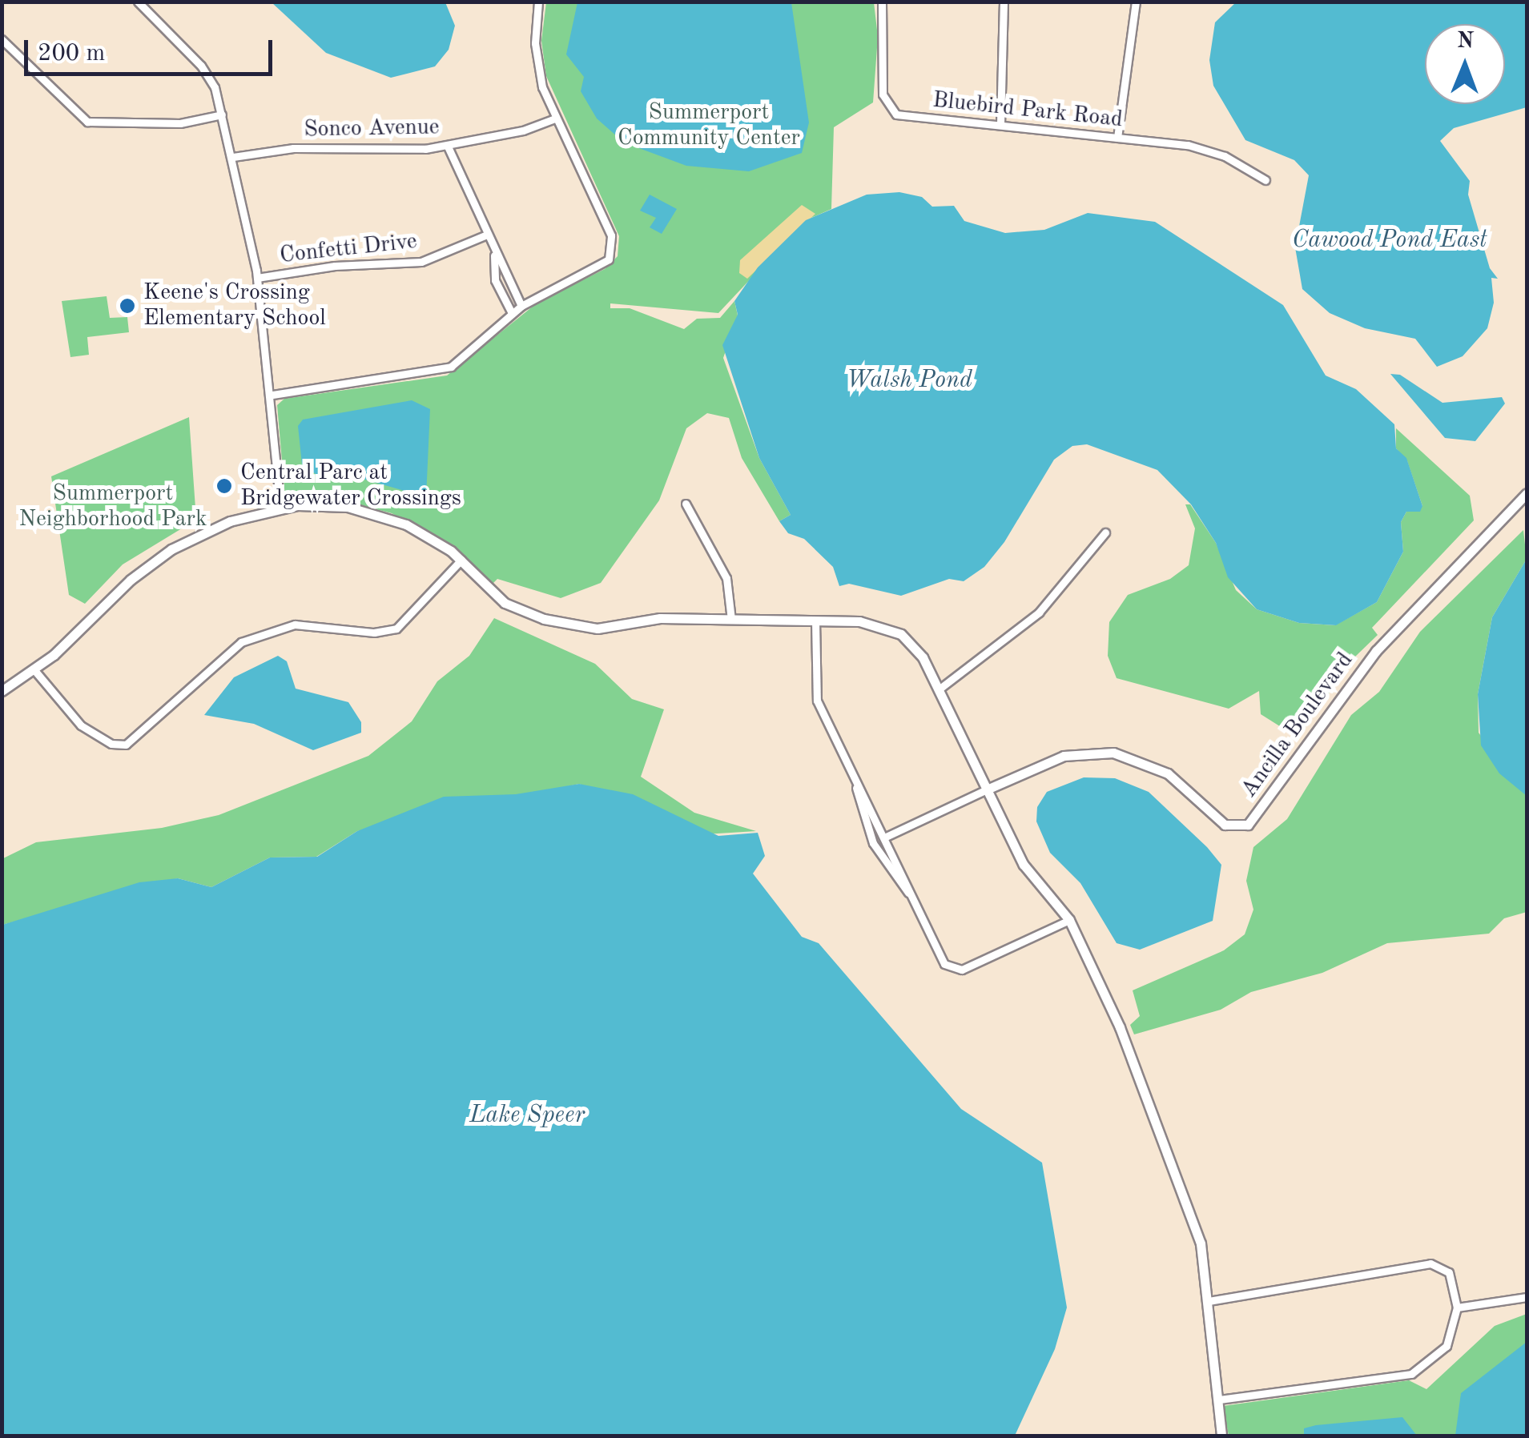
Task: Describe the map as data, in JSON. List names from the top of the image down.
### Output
{
  "streets": {
    "street": [
      "Bluebird Park Road",
      "Sonco Avenue",
      "Confetti Drive",
      "Ancilla Boulevard"
    ]
  },
  "water": ["Cawood Pond East", "Walsh Pond", "Lake Speer"],
  "parks": ["Summerport Community Center", "Summerport Neighborhood Park"],
  "places": ["Keene's Crossing Elementary School", "Central Parc at Bridgewater Crossings"],
  "scale_bar": "200 m",
  "north": "top"
}
